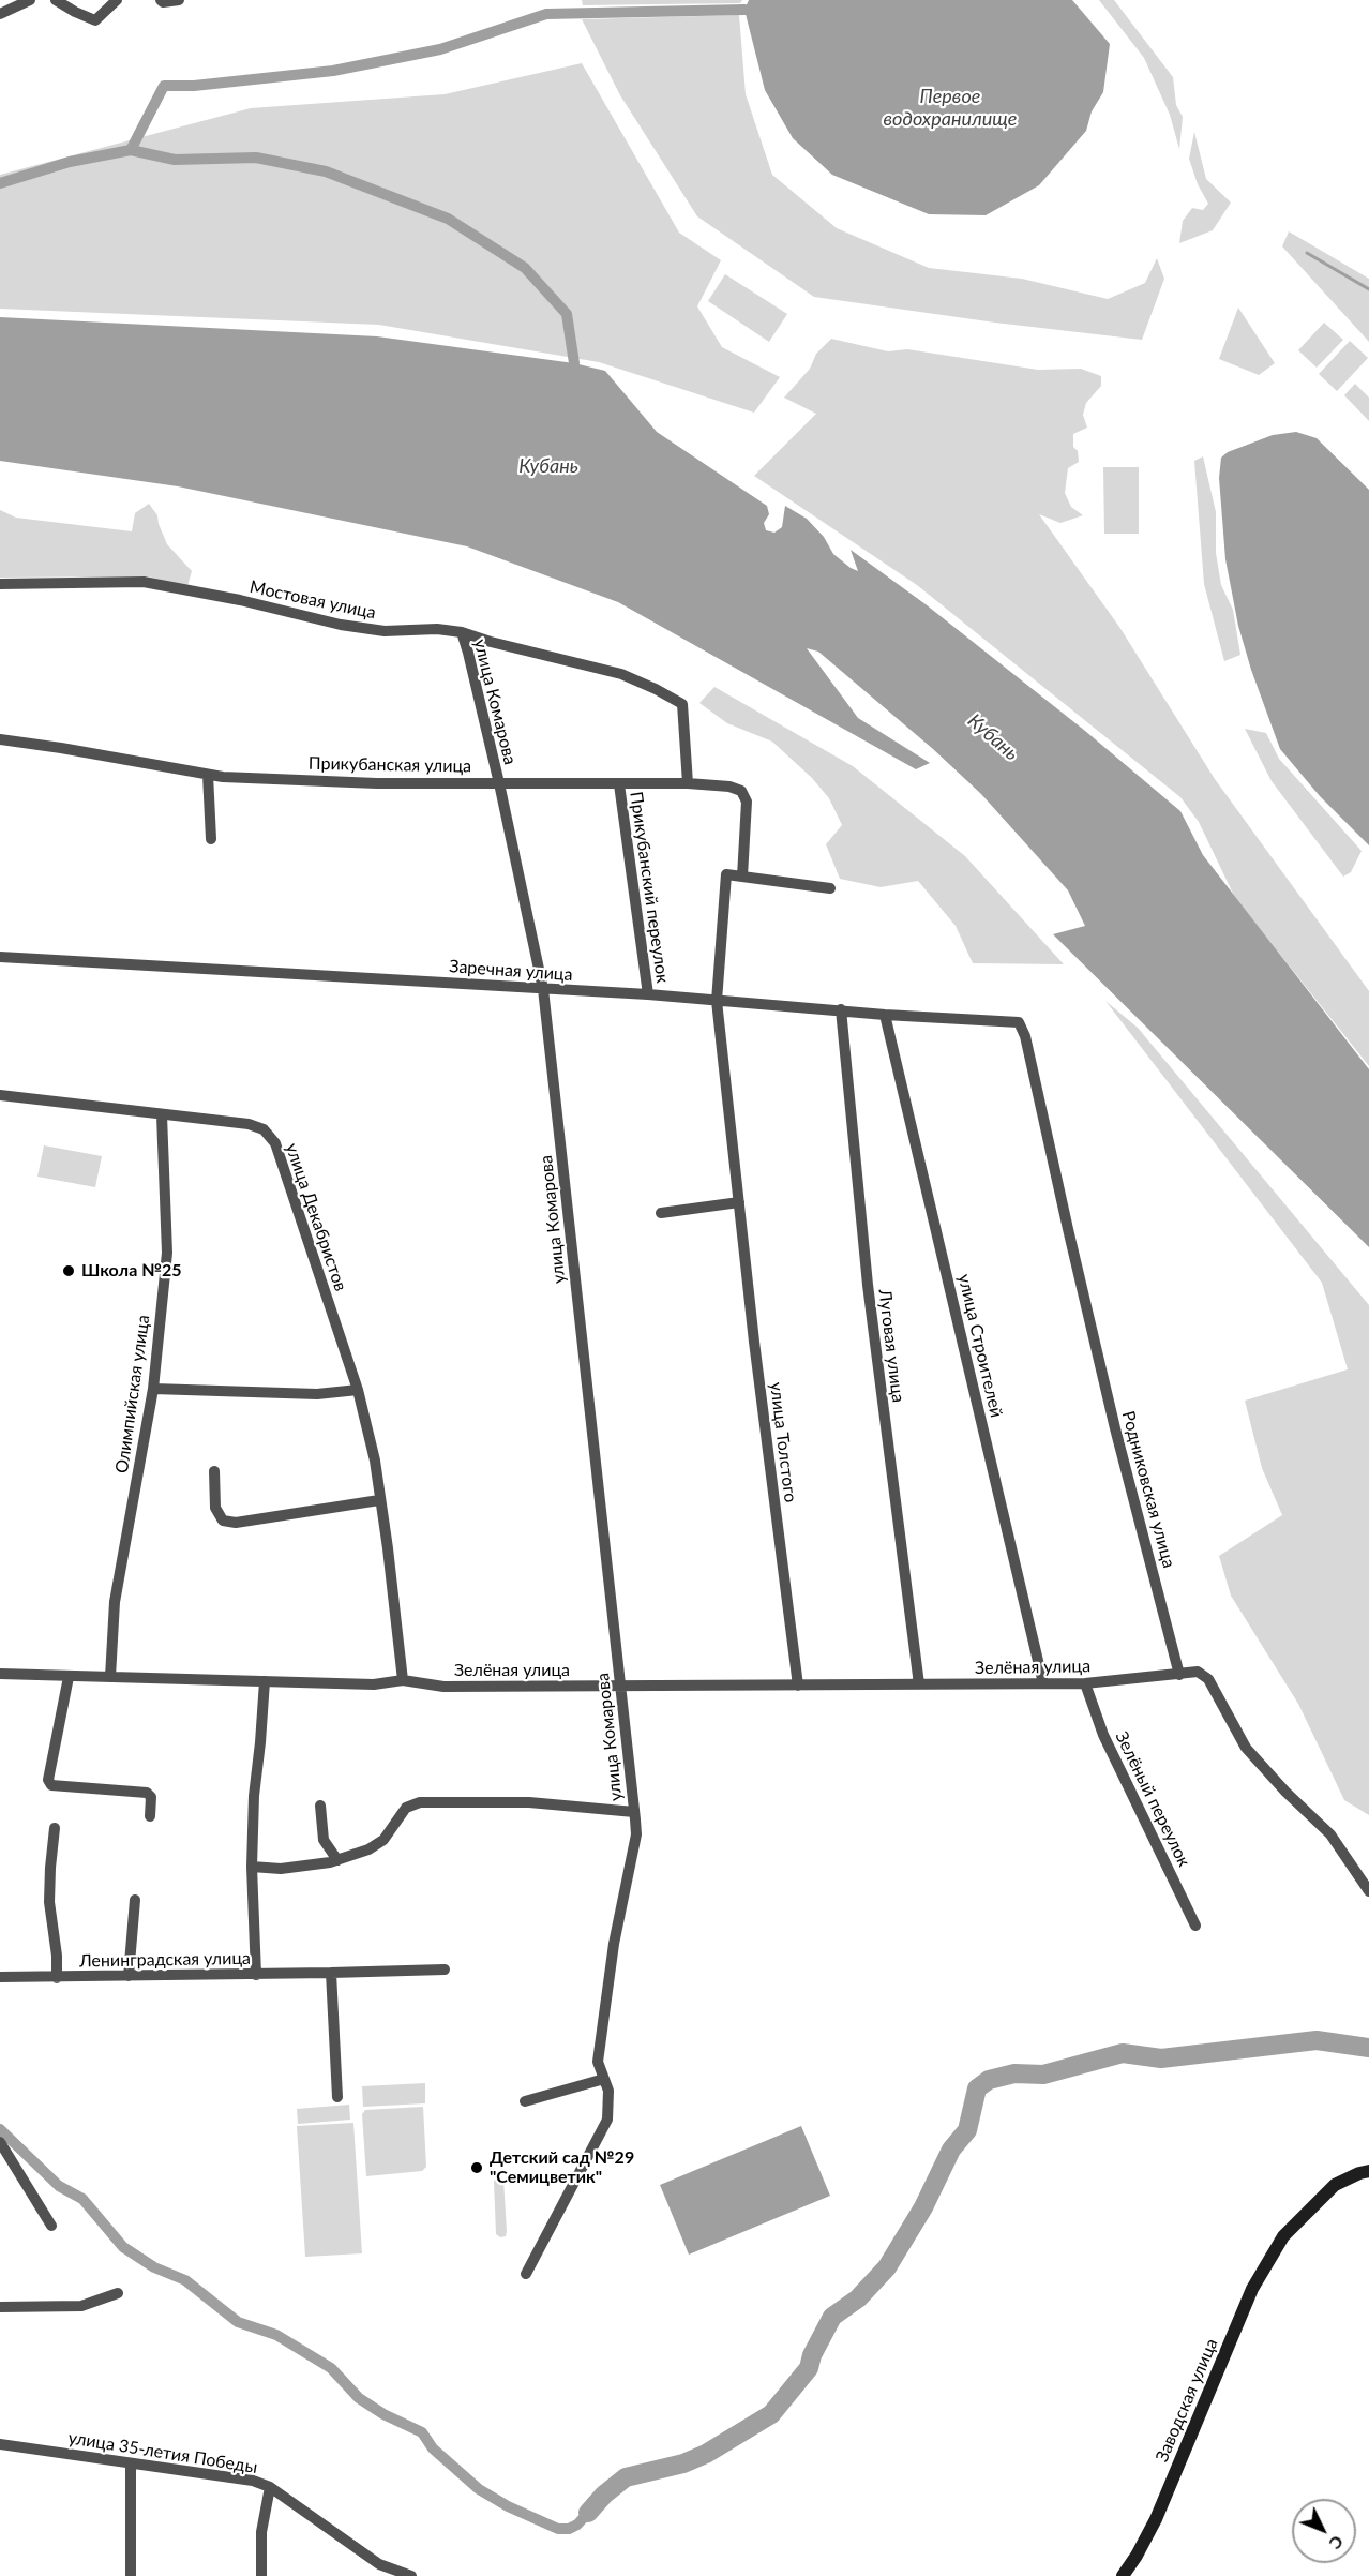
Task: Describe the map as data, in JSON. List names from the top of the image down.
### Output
{
  "streets": {
    "main road": ["Заводская улица"],
    "street": [
      "Мостовая улица",
      "улица Комарова",
      "Прикубанская улица",
      "Прикубанский переулок",
      "Заречная улица",
      "улица Декабристов",
      "Луговая улица",
      "улица Строителей",
      "Олимпийская улица",
      "улица Толстого",
      "Родниковская улица",
      "Зелёная улица",
      "Зелёный переулок",
      "Ленинградская улица",
      "улица 35-летия Победы"
    ]
  },
  "crossings": [
    ["Мостовая улица", "улица Комарова"],
    ["Мостовая улица", "Прикубанская улица"],
    ["улица Комарова", "Прикубанская улица"],
    ["улица Комарова", "Заречная улица"],
    ["улица Комарова", "Зелёная улица"],
    ["Прикубанская улица", "Прикубанский переулок"],
    ["Прикубанская улица", "улица Толстого"],
    ["Прикубанский переулок", "Заречная улица"],
    ["Заречная улица", "Луговая улица"],
    ["Заречная улица", "улица Строителей"],
    ["Заречная улица", "улица Толстого"],
    ["Заречная улица", "Родниковская улица"],
    ["улица Декабристов", "Олимпийская улица"],
    ["улица Декабристов", "Зелёная улица"],
    ["Луговая улица", "Зелёная улица"],
    ["улица Строителей", "Зелёная улица"],
    ["Олимпийская улица", "Зелёная улица"],
    ["улица Толстого", "Зелёная улица"],
    ["Родниковская улица", "Зелёная улица"],
    ["Зелёная улица", "Зелёный переулок"]
  ],
  "water": ["Первое водохранилище", "Кубань"],
  "places": ["Школа №25", "Детский сад №29 \"Семицветик\""],
  "north": "bottom right"
}
